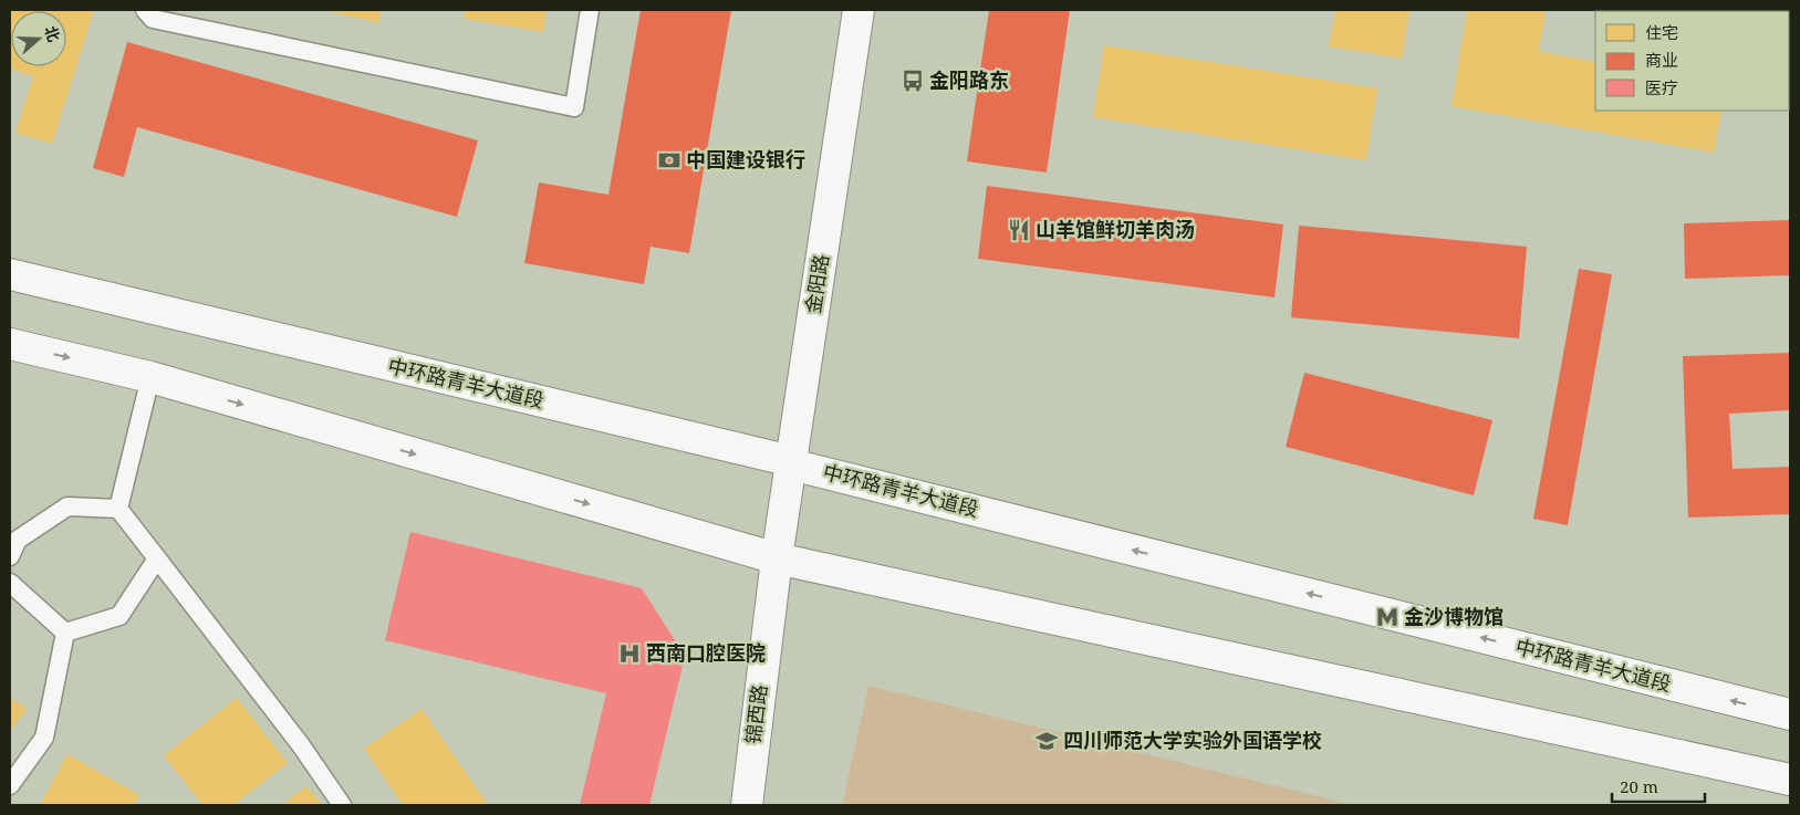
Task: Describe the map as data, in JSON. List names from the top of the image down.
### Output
{
  "streets": {
    "main road": ["金阳路", "中环路青羊大道段", "锦西路"]
  },
  "crossings": [
    ["金阳路", "中环路青羊大道段"],
    ["金阳路", "锦西路"]
  ],
  "places": {
    "bus stop": ["金阳路东"],
    "bank": ["中国建设银行"],
    "restaurant": ["山羊馆鲜切羊肉汤"],
    "metro station": ["金沙博物馆"],
    "hospital": ["西南口腔医院"],
    "school or university": ["四川师范大学实验外国语学校"]
  },
  "legend": ["住宅", "商业", "医疗"],
  "scale_bar": "20 m",
  "north": "right"
}
